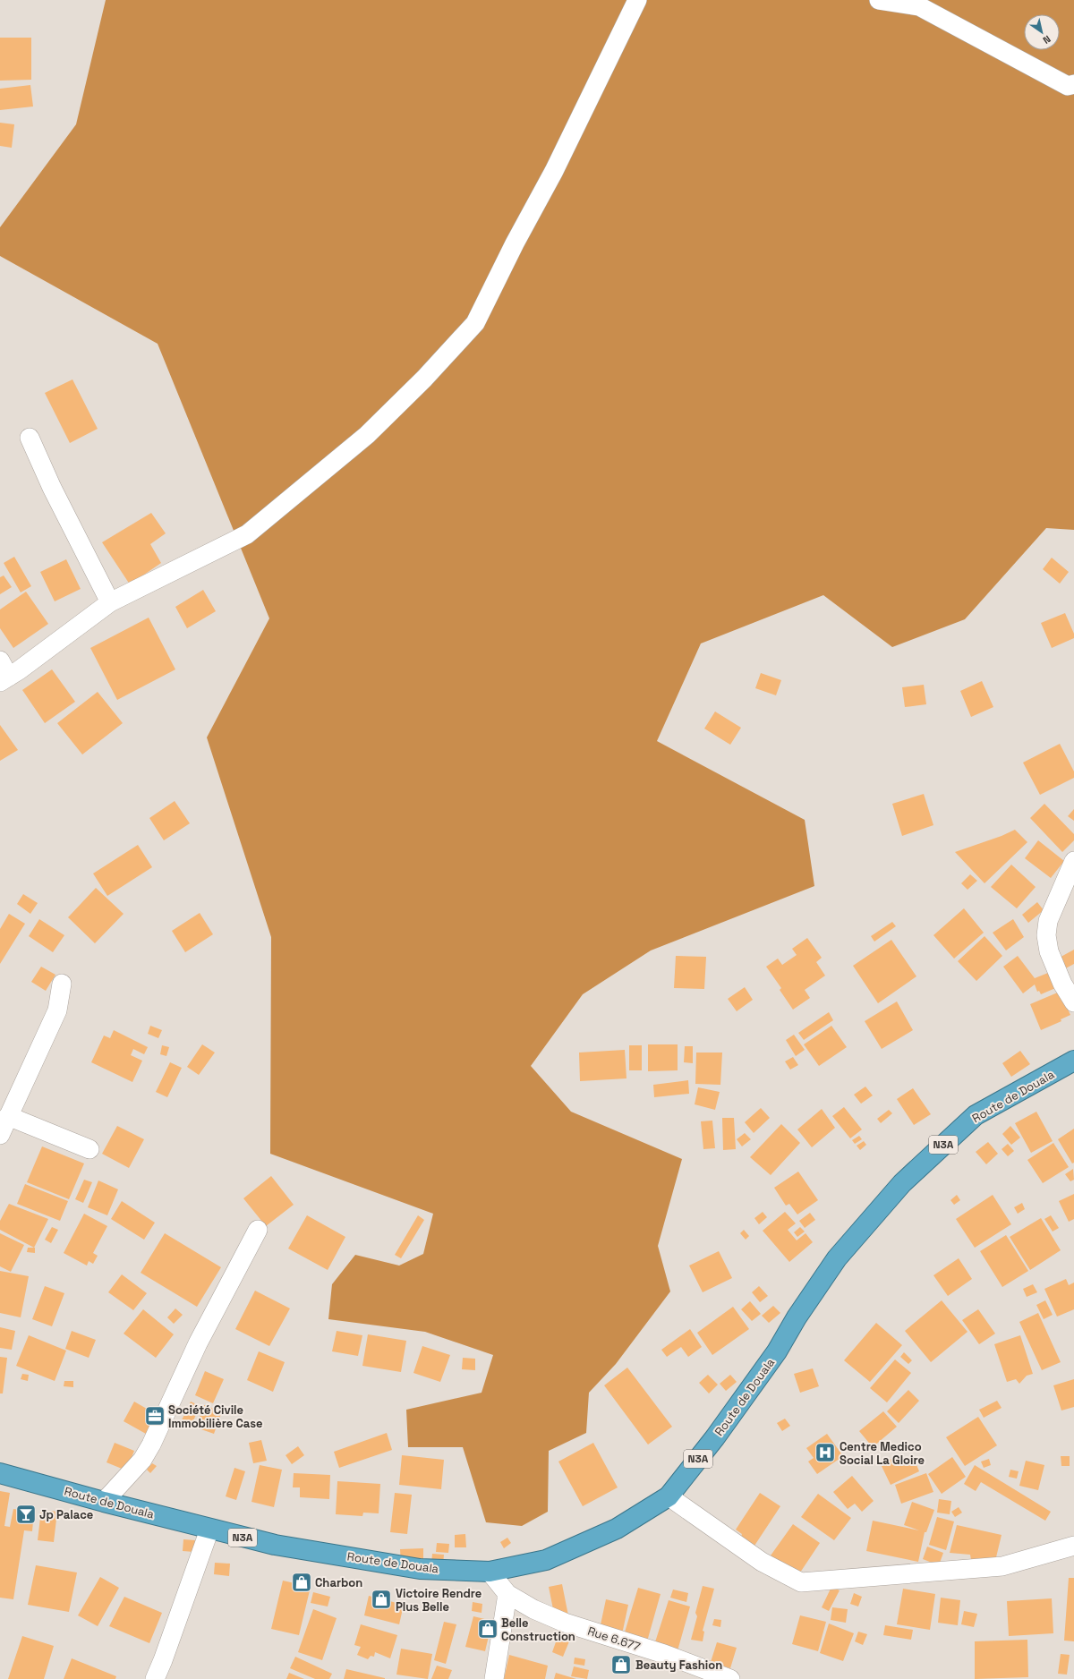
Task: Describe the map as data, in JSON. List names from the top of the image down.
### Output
{
  "streets": {
    "highway": ["Route de Douala", "N3A"],
    "street": ["Rue 6.677"]
  },
  "crossings": [
    ["Route de Douala", "Rue 6.677"]
  ],
  "places": {
    "office": ["Société Civile Immobilière Case"],
    "hospital": ["Centre Medico Social La Gloire"],
    "bar": ["Jp Palace"],
    "shop": [
      "Charbon",
      "Victoire Rendre Plus Belle",
      "Belle Construction",
      "Beauty Fashion"
    ]
  },
  "north": "bottom right"
}
